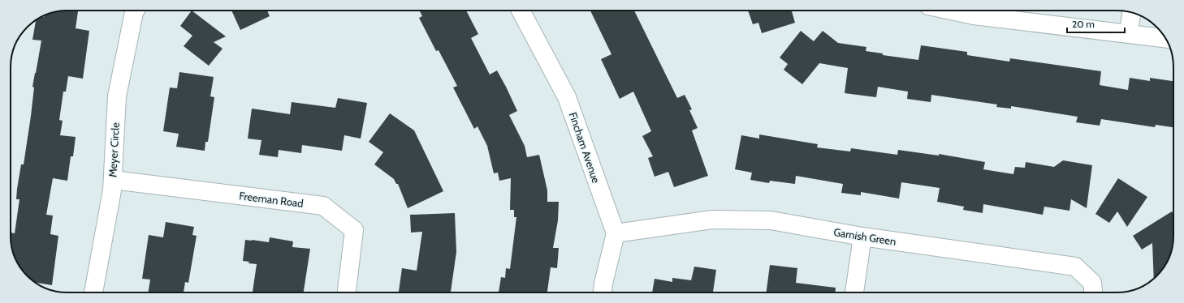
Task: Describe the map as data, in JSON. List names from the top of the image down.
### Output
{
  "streets": {
    "street": [
      "Fincham Avenue",
      "Meyer Circle",
      "Freeman Road",
      "Garnish Green"
    ]
  },
  "crossings": [
    ["Fincham Avenue", "Garnish Green"],
    ["Meyer Circle", "Freeman Road"]
  ],
  "scale_bar": "20 m"
}
